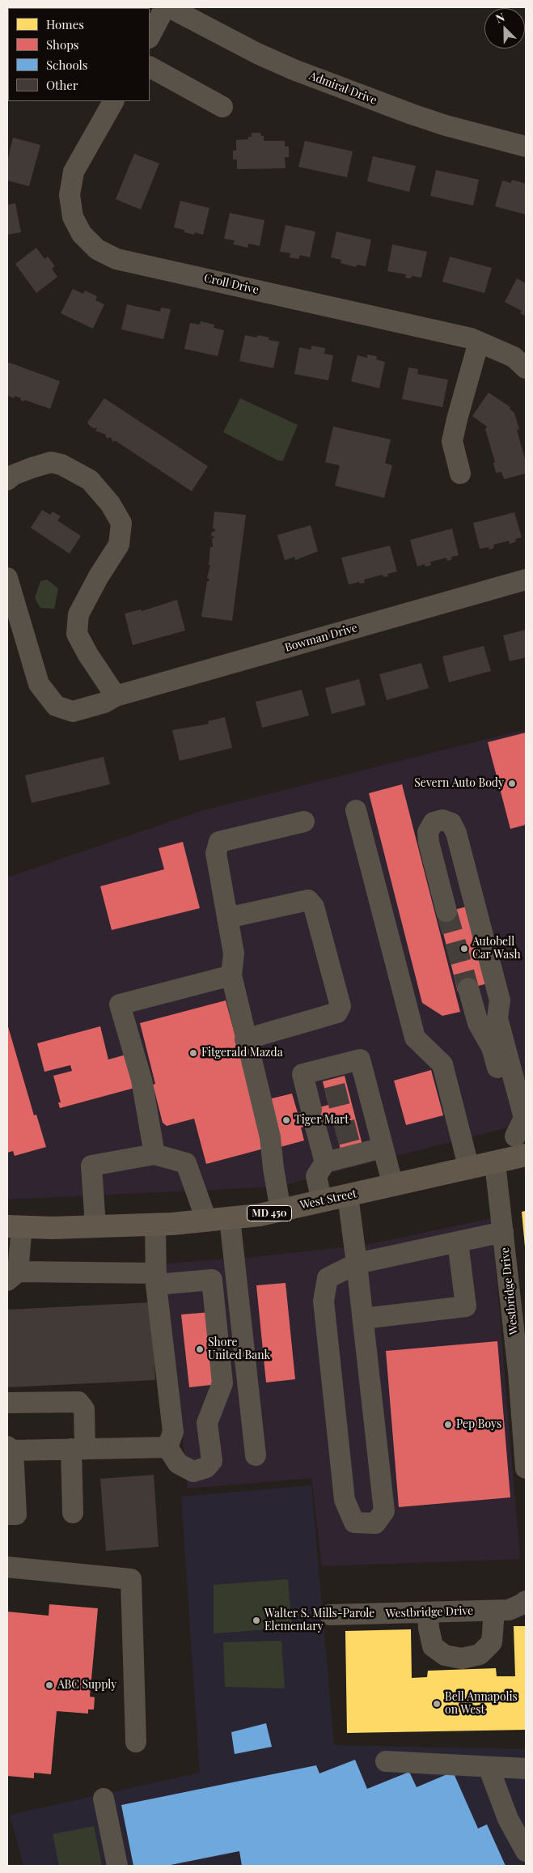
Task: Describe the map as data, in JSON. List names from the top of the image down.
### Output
{
  "streets": {
    "main road": ["West Street", "MD 450"],
    "street": [
      "Admiral Drive",
      "Croll Drive",
      "Bowman Drive",
      "Westbridge Drive"
    ]
  },
  "crossings": [
    ["West Street", "Westbridge Drive"]
  ],
  "places": [
    "Severn Auto Body",
    "Autobell Car Wash",
    "Fitgerald Mazda",
    "Tiger Mart",
    "Shore United Bank",
    "Pep Boys",
    "Walter S. Mills-Parole Elementary",
    "ABC Supply",
    "Bell Annapolis on West"
  ],
  "legend": [
    "Homes",
    "Shops",
    "Schools",
    "Other"
  ],
  "north": "top left"
}
